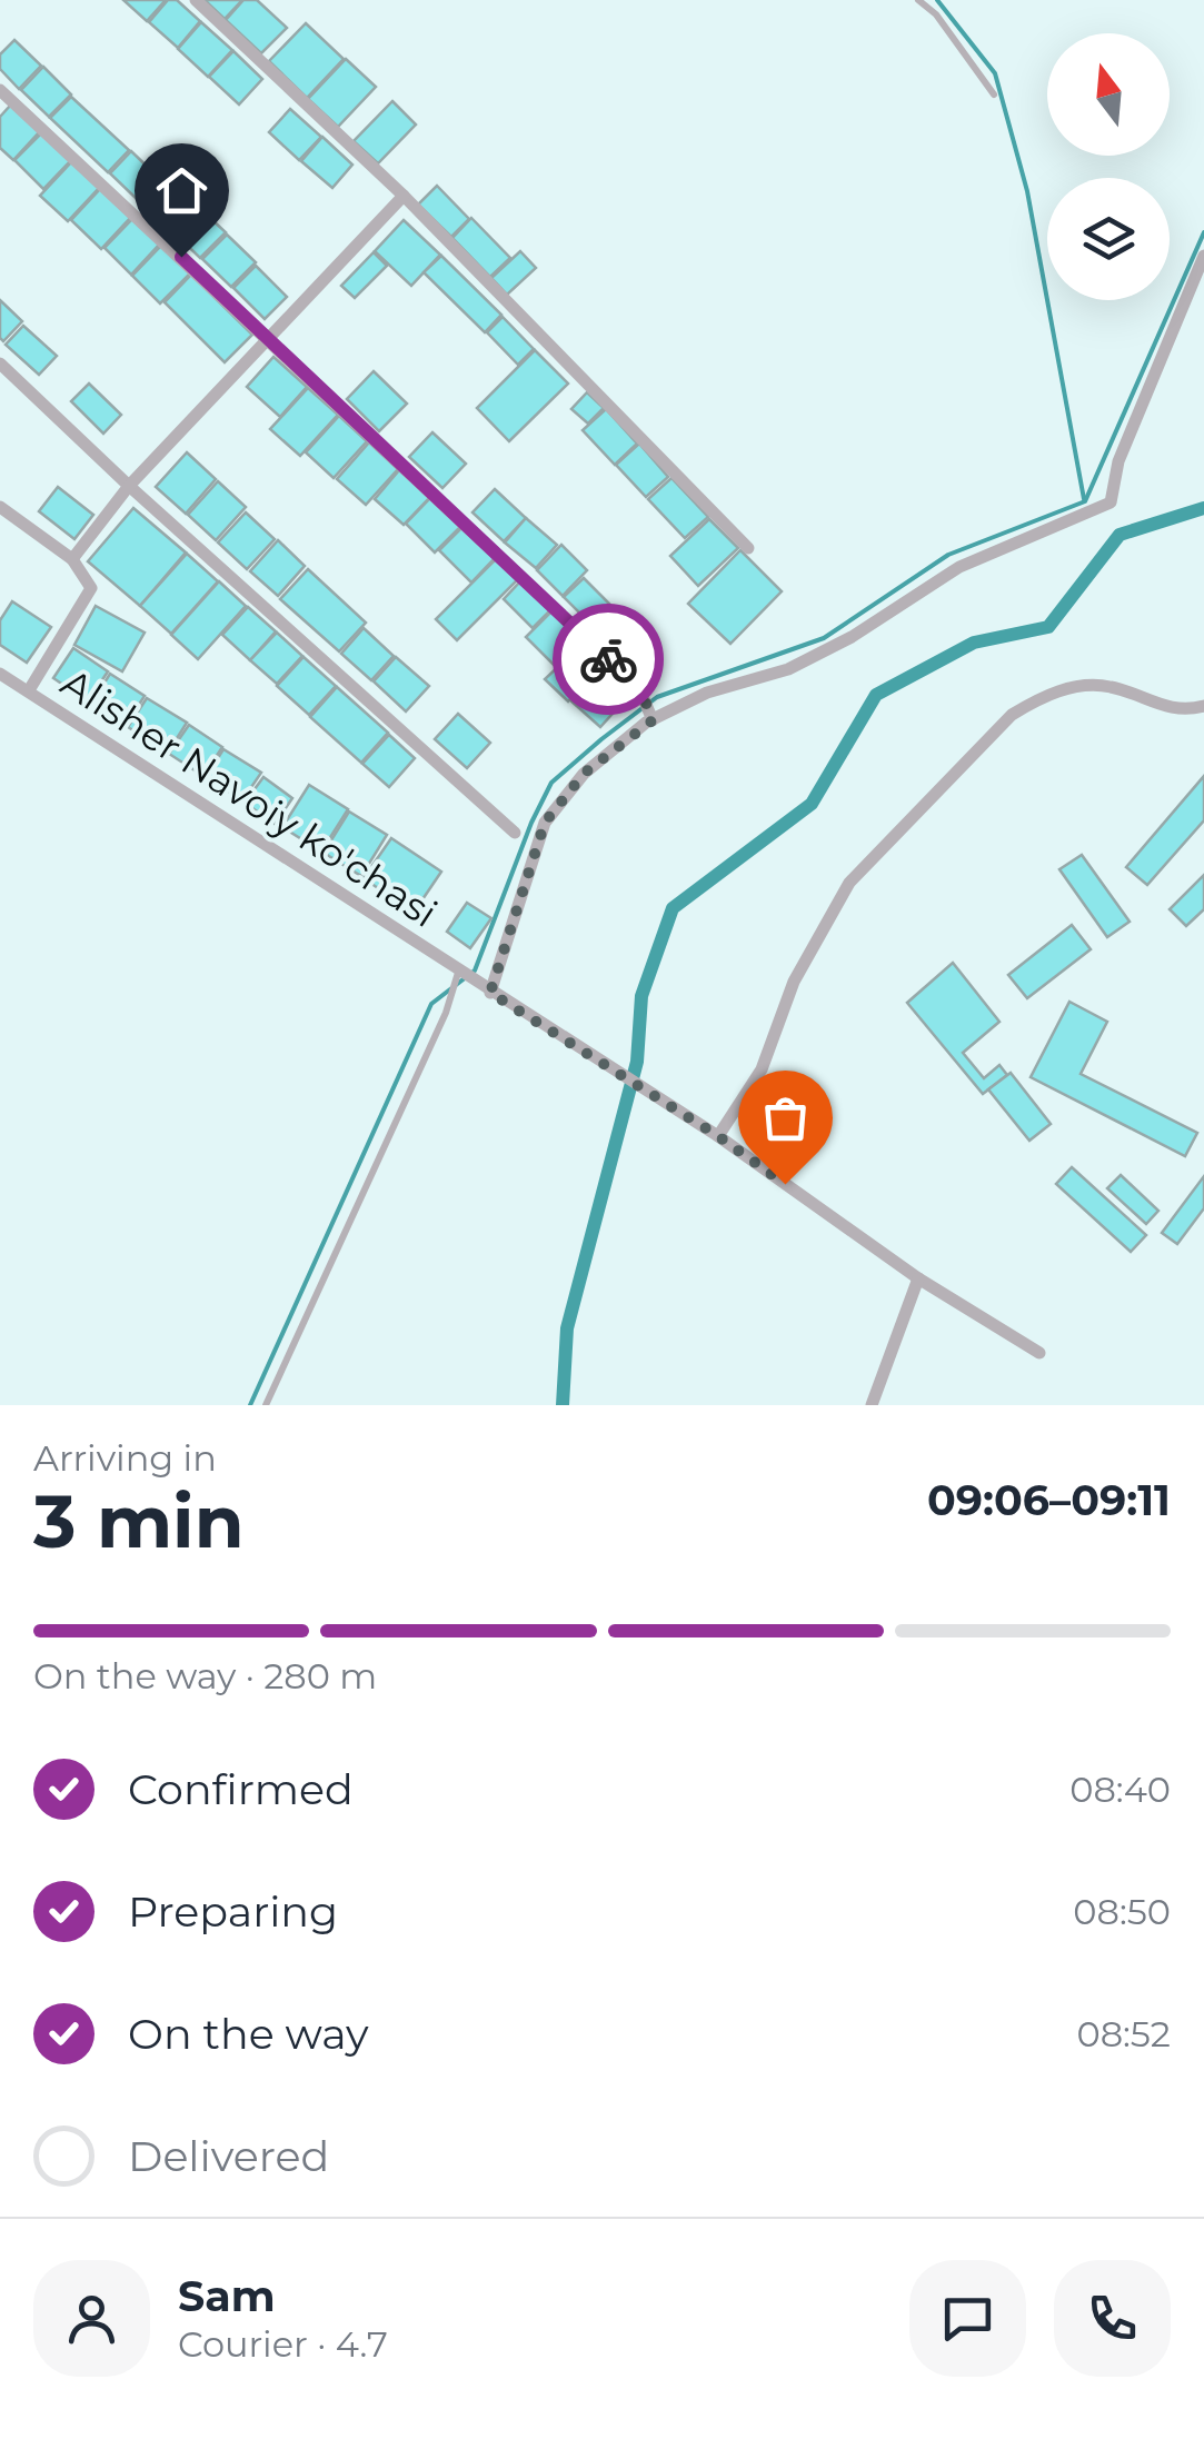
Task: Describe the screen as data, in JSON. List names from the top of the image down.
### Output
{
  "streets": {
    "street": ["Alisher Navoiy ko'chasi"]
  },
  "north": "top",
  "page": {
    "heading": ["3 min", "Arriving in", "09:06–09:11"],
    "panel": ["Sam", "Courier · 4.7"],
    "bar": "On the way · 280 m",
    "list": [
      ["Confirmed", "08:40"],
      ["Preparing", "08:50"],
      ["On the way", "08:52"],
      "Delivered"
    ]
  }
}
